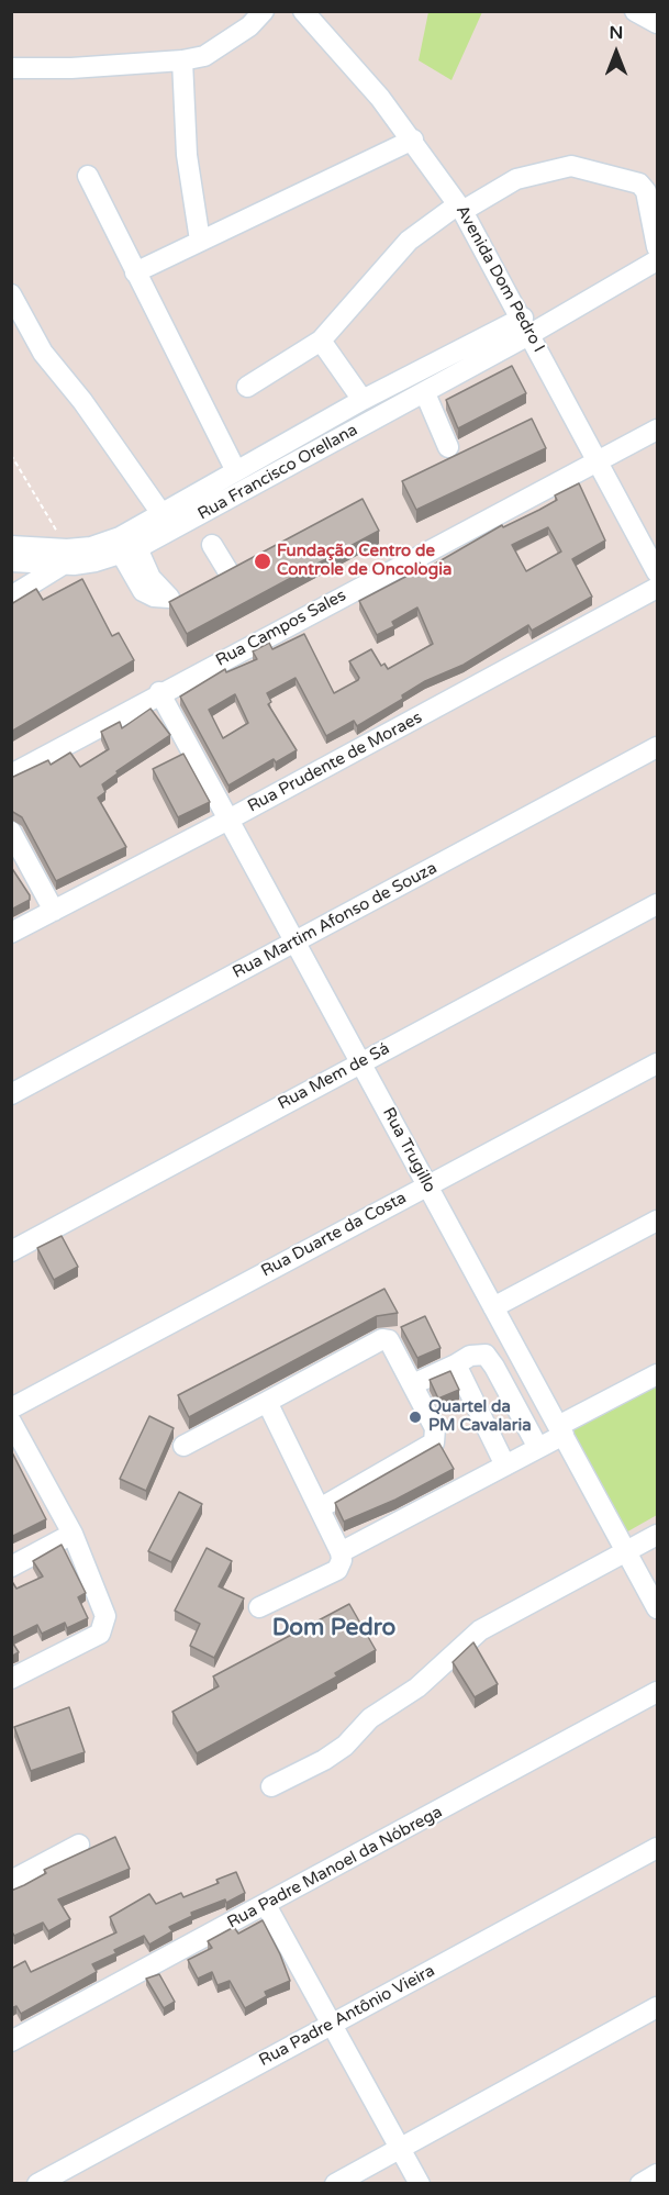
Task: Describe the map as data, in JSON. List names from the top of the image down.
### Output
{
  "streets": {
    "street": [
      "Avenida Dom Pedro I",
      "Rua Francisco Orellana",
      "Rua Campos Sales",
      "Rua Prudente de Moraes",
      "Rua Martim Afonso de Souza",
      "Rua Mem de Sá",
      "Rua Trugillo",
      "Rua Duarte da Costa",
      "Rua Padre Manoel da Nóbrega",
      "Rua Padre Antônio Vieira"
    ]
  },
  "crossings": [
    ["Avenida Dom Pedro I", "Rua Francisco Orellana"],
    ["Avenida Dom Pedro I", "Rua Campos Sales"],
    ["Rua Campos Sales", "Rua Trugillo"],
    ["Rua Prudente de Moraes", "Rua Trugillo"],
    ["Rua Martim Afonso de Souza", "Rua Trugillo"],
    ["Rua Mem de Sá", "Rua Trugillo"],
    ["Rua Trugillo", "Rua Duarte da Costa"]
  ],
  "districts": ["Dom Pedro"],
  "places": ["Fundação Centro de Controle de Oncologia", "Quartel da PM Cavalaria"],
  "north": "top"
}
